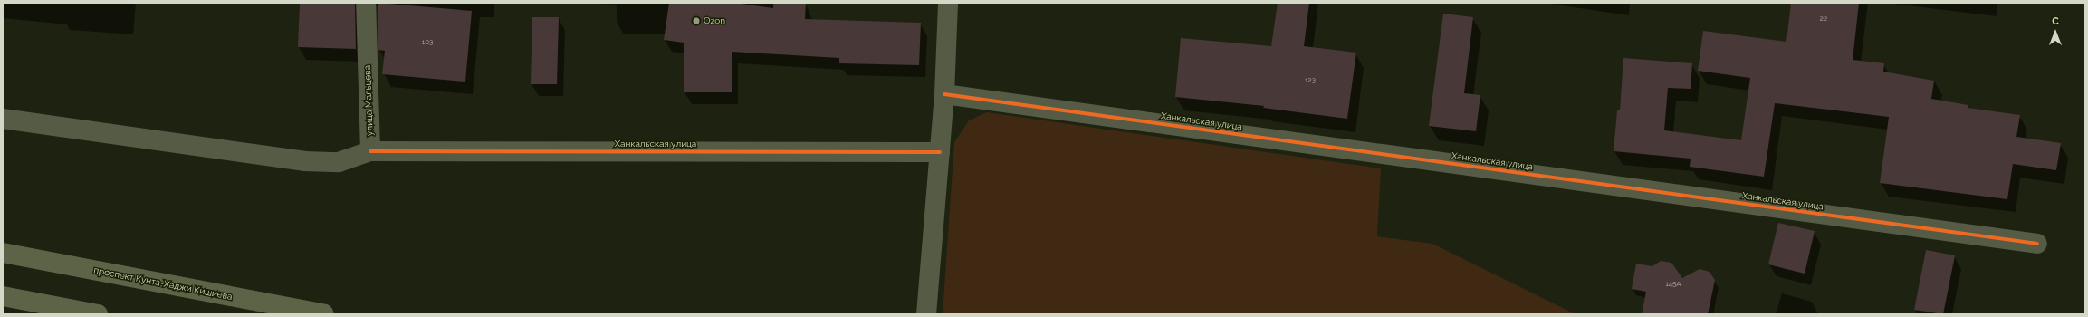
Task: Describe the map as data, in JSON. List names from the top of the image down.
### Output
{
  "streets": {
    "main road": ["проспект Кунта-Хаджи Кишиева"],
    "street": ["улица Мальцева", "Ханкальская улица"]
  },
  "crossings": [
    ["улица Мальцева", "Ханкальская улица"]
  ],
  "places": ["Ozon"],
  "house_numbers": [
    "22",
    "103",
    "123",
    "145А"
  ],
  "north": "top"
}
